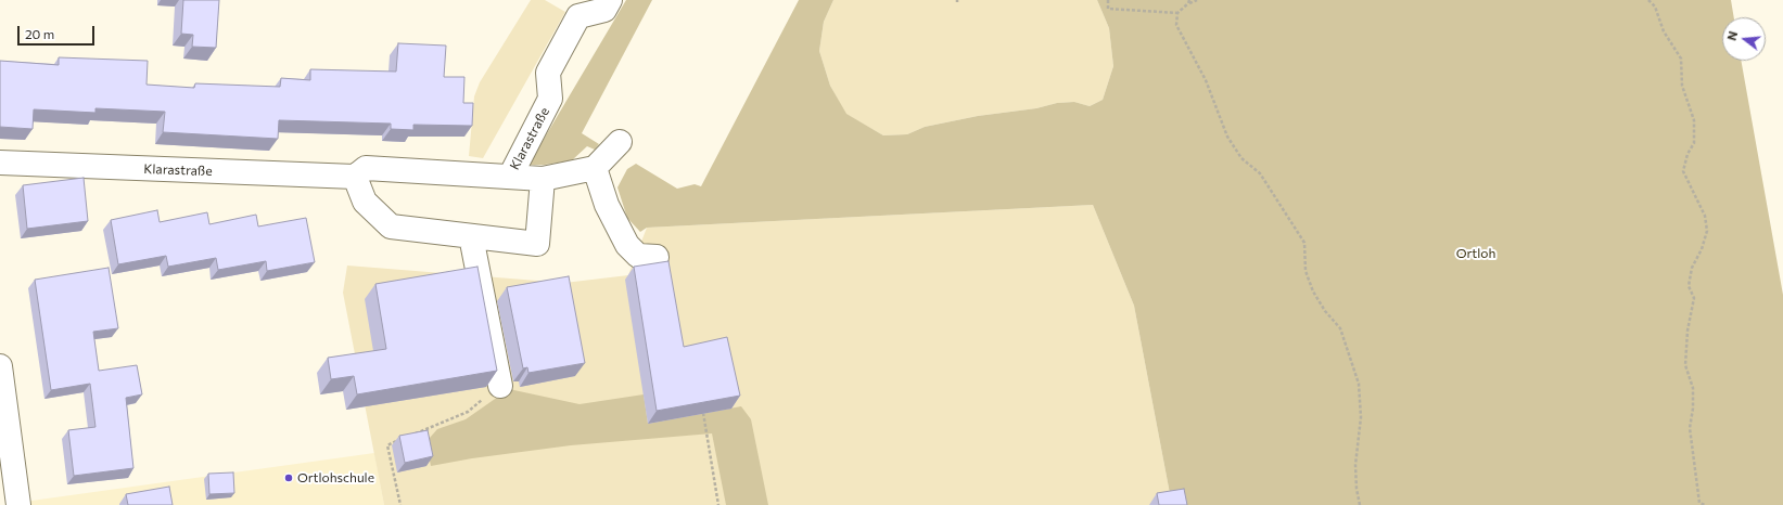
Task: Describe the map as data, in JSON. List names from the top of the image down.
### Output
{
  "streets": {
    "street": ["Klarastraße"]
  },
  "parks": ["Ortloh"],
  "places": ["Ortlohschule"],
  "scale_bar": "20 m",
  "north": "left"
}
